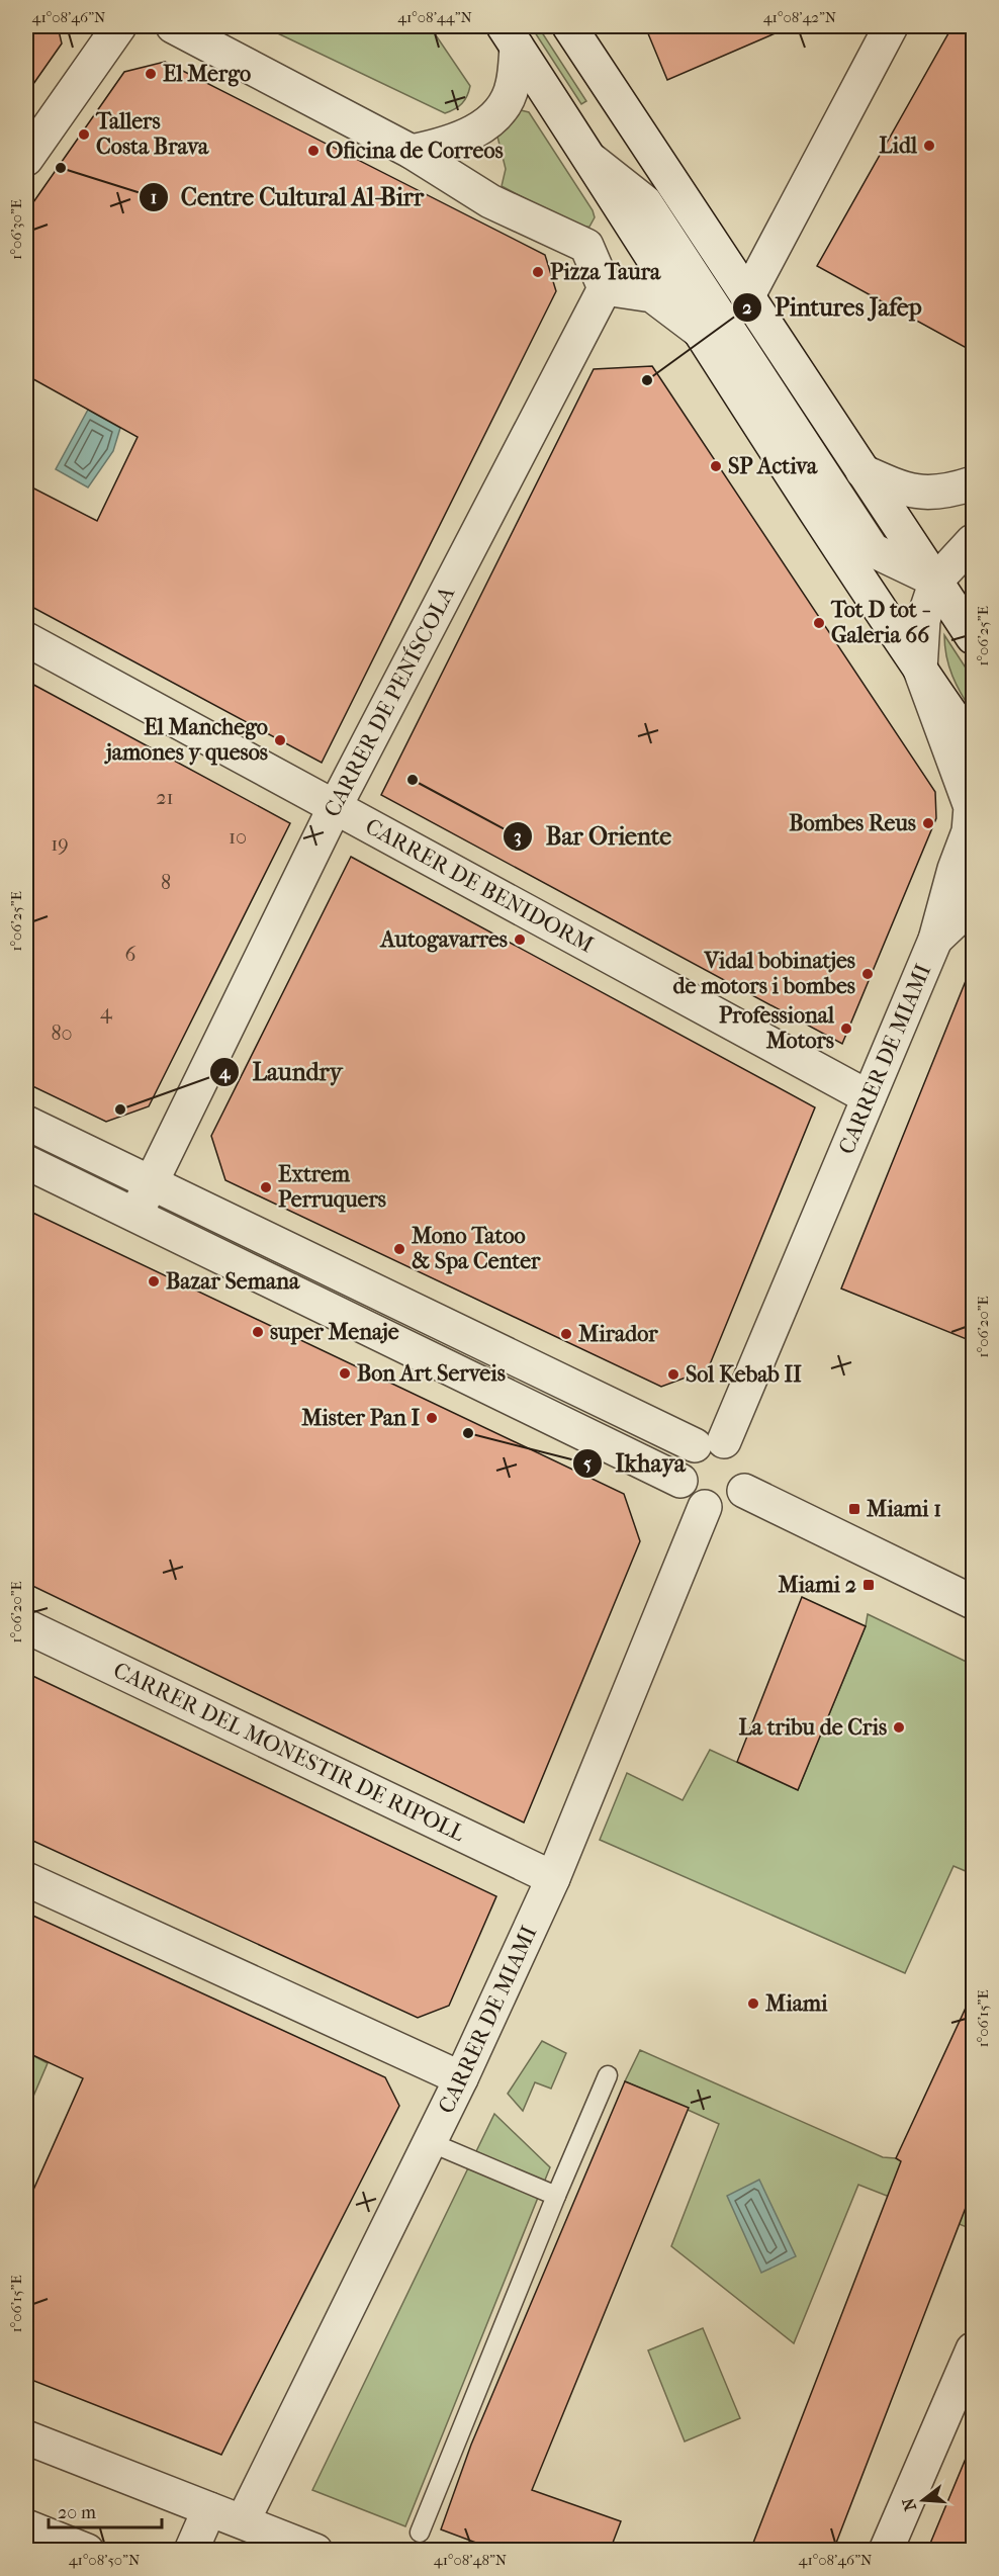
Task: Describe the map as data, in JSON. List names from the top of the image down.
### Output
{
  "streets": {
    "street": [
      "CARRER DE PENÍSCOLA",
      "CARRER DE BENIDORM",
      "CARRER DE MIAMI",
      "CARRER DEL MONESTIR DE RIPOLL"
    ]
  },
  "crossings": [
    ["CARRER DE PENÍSCOLA", "CARRER DE BENIDORM"],
    ["CARRER DE BENIDORM", "CARRER DE MIAMI"],
    ["CARRER DE MIAMI", "CARRER DEL MONESTIR DE RIPOLL"]
  ],
  "places": {
    "other": [
      "El Mergo",
      "Tallers Costa Brava",
      "Lidl",
      "Oficina de Correos",
      "Centre Cultural Al-Birr",
      "Pizza Taura",
      "Pintures Jafep",
      "SP Activa",
      "Tot D tot - Galeria 66",
      "El Manchego jamones y quesos",
      "Bar Oriente",
      "Bombes Reus",
      "Autogavarres",
      "Vidal bobinatjes de motors i bombes",
      "Professional Motors",
      "Laundry",
      "Extrem Perruquers",
      "Mono Tatoo & Spa Center",
      "Bazar Semana",
      "super Menaje",
      "Mirador",
      "Bon Art Serveis",
      "Sol Kebab II",
      "Mister Pan I",
      "Ikhaya",
      "La tribu de Cris",
      "Miami"
    ],
    "transit": ["Miami 1", "Miami 2"]
  },
  "house_numbers": [
    "21",
    "10",
    "19",
    "8",
    "6",
    "4",
    "80"
  ],
  "scale_bar": "20 m",
  "north": "left",
  "coordinates": [
    "41°08'46\"N",
    "41°08'44\"N",
    "41°08'42\"N",
    "1°06'30\"E",
    "1°06'25\"E",
    "1°06'20\"E",
    "1°06'15\"E",
    "41°08'50\"N",
    "41°08'48\"N"
  ]
}
